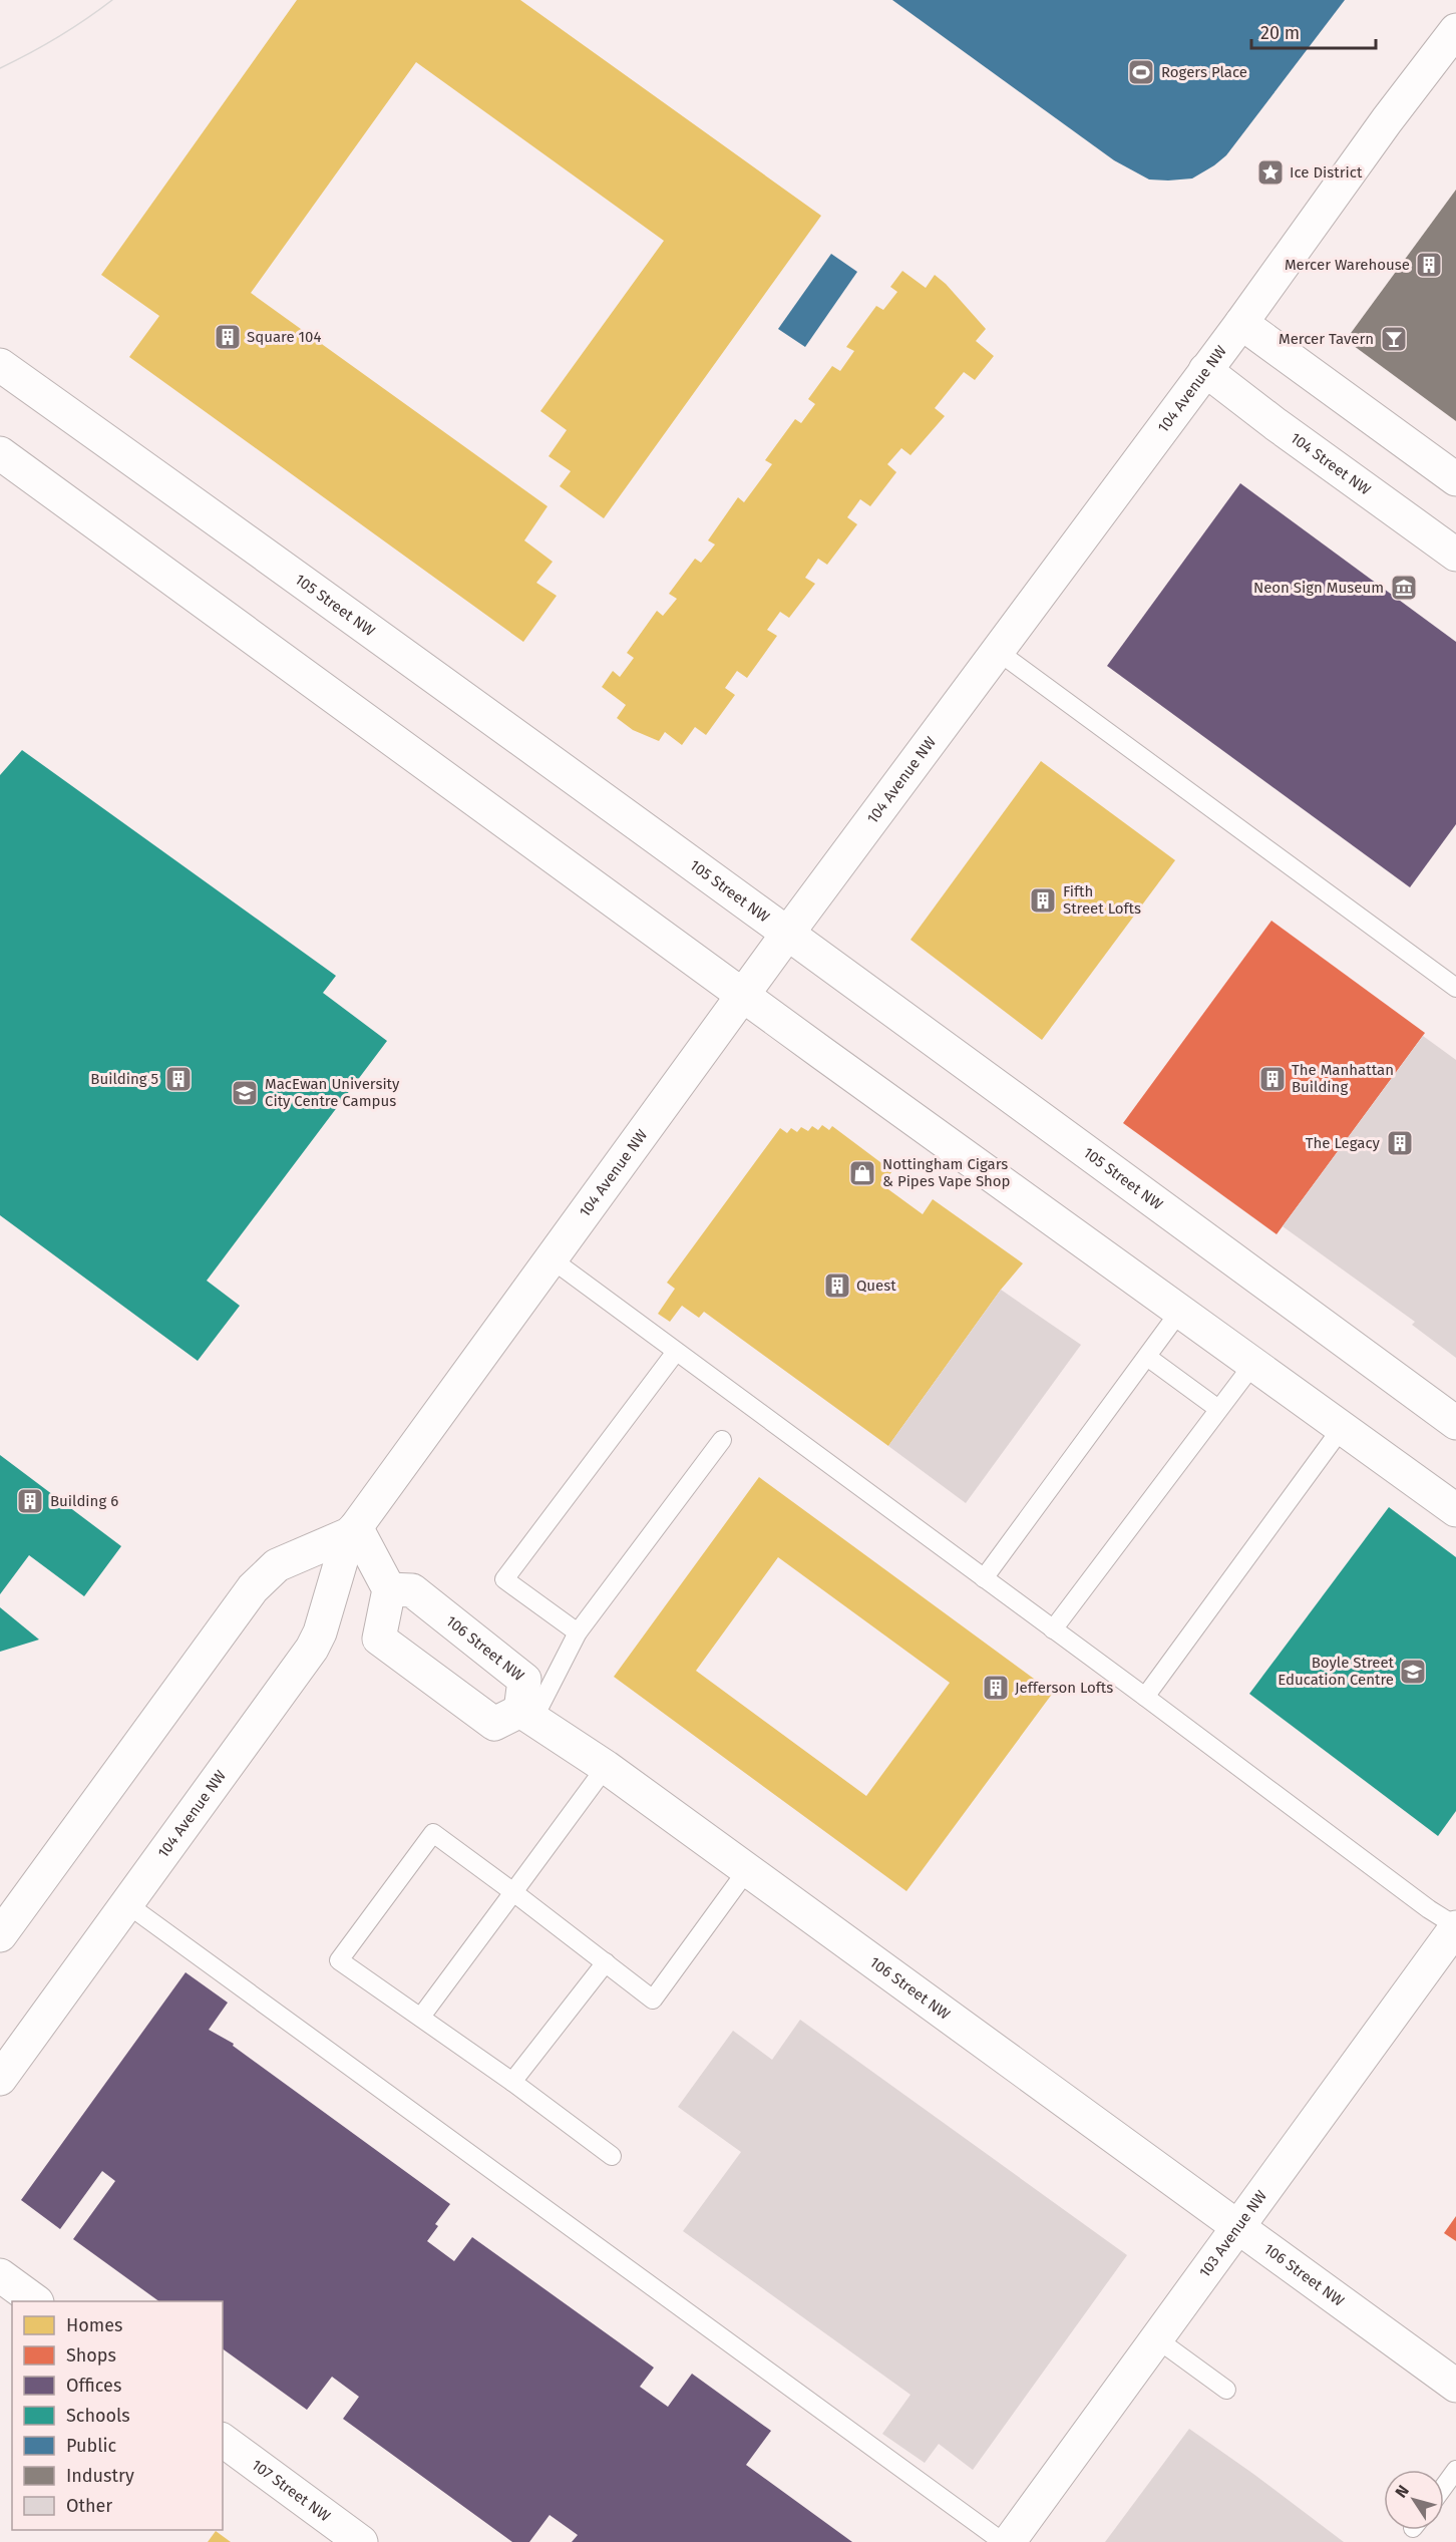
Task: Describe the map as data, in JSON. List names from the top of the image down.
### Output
{
  "streets": {
    "street": [
      "104 Avenue NW",
      "104 Street NW",
      "105 Street NW",
      "106 Street NW",
      "103 Avenue NW",
      "107 Street NW"
    ]
  },
  "crossings": [
    ["104 Avenue NW", "104 Street NW"],
    ["104 Avenue NW", "105 Street NW"],
    ["106 Street NW", "103 Avenue NW"]
  ],
  "places": {
    "sports": ["Rogers Place"],
    "place": ["Ice District"],
    "building": [
      "Mercer Warehouse",
      "Square 104",
      "Fifth Street Lofts",
      "Building 5",
      "The Manhattan Building",
      "The Legacy",
      "Quest",
      "Building 6",
      "Jefferson Lofts"
    ],
    "bar": ["Mercer Tavern"],
    "museum": ["Neon Sign Museum"],
    "school or university": ["MacEwan University City Centre Campus", "Boyle Street Education Centre"],
    "shop": ["Nottingham Cigars & Pipes Vape Shop"]
  },
  "legend": [
    "Homes",
    "Shops",
    "Offices",
    "Schools",
    "Public",
    "Industry",
    "Other"
  ],
  "scale_bar": "20 m",
  "north": "top left"
}
